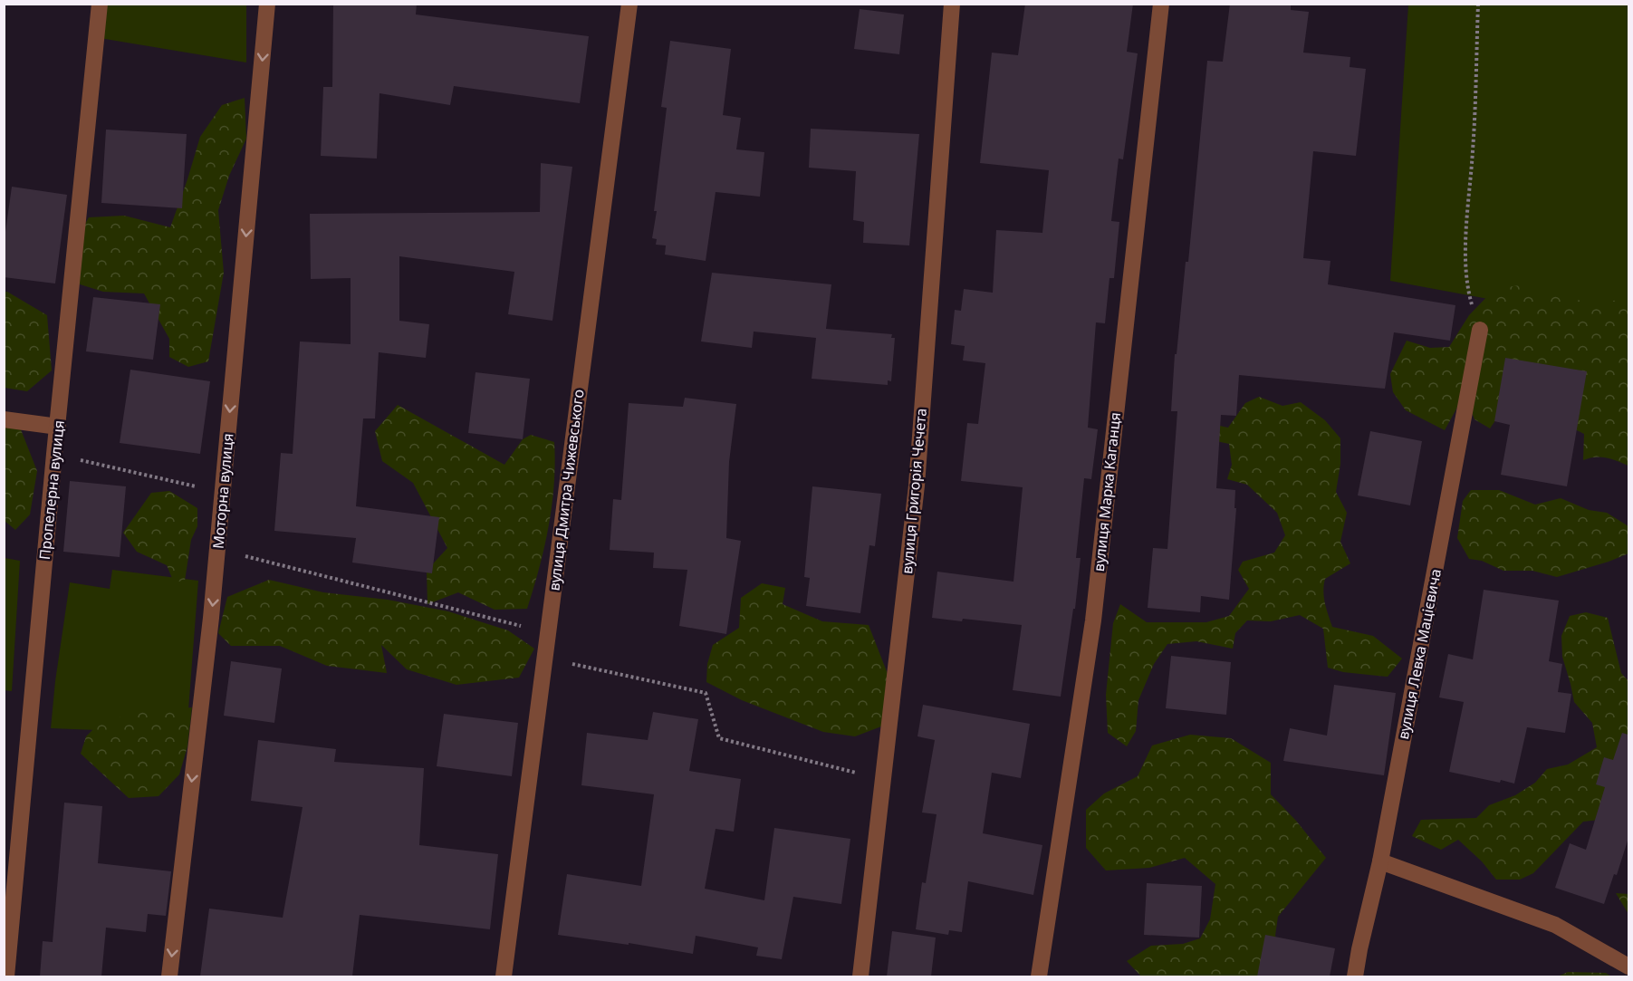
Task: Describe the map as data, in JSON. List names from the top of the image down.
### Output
{
  "streets": {
    "street": [
      "Пропелерна вулиця",
      "вулиця Дмитра Чижевського",
      "Моторна вулиця",
      "вулиця Григорія Чечета",
      "вулиця Марка Каганця",
      "вулиця Левка Мацієвича"
    ]
  },
  "one_way": ["Моторна вулиця"]
}
